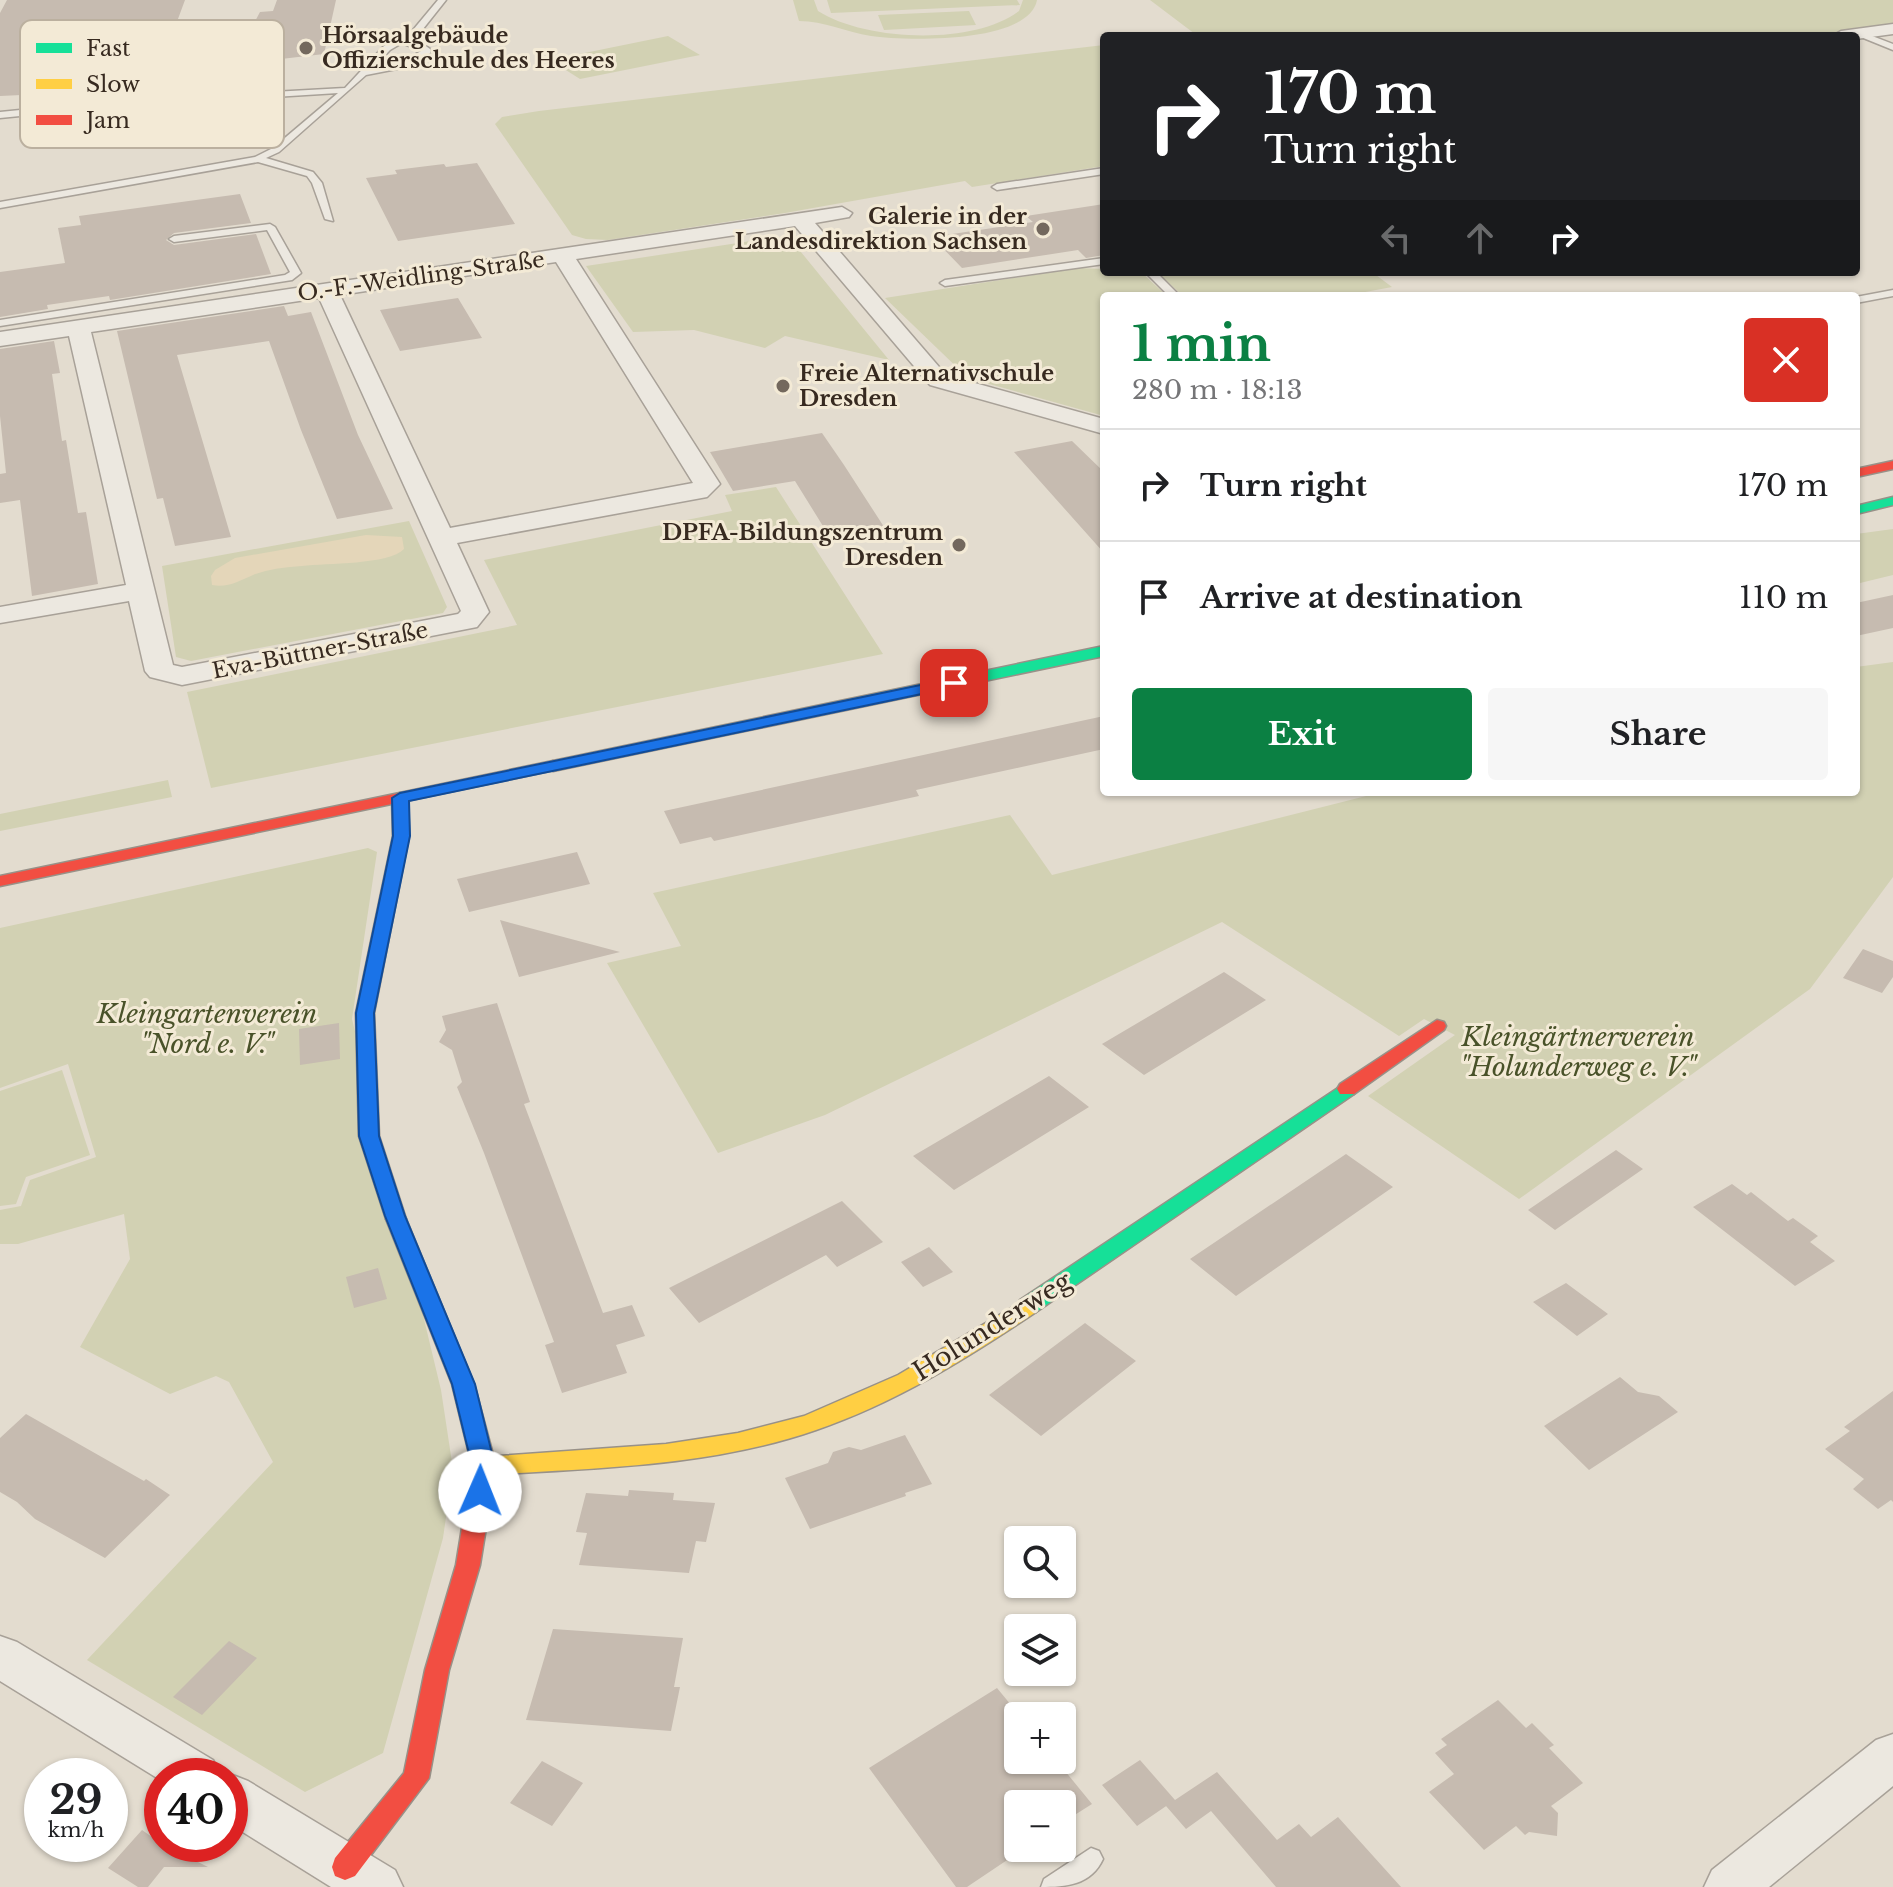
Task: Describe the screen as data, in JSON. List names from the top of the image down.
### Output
{
  "streets": {
    "street": ["O.-F.-Weidling-Straße", "Eva-Büttner-Straße", "Holunderweg"]
  },
  "crossings": [
    ["O.-F.-Weidling-Straße", "Eva-Büttner-Straße"]
  ],
  "parks": ["Kleingartenverein \"Nord e. V.\"", "Kleingärtnerverein \"Holunderweg e. V.\""],
  "places": [
    "Hörsaalgebäude Offizierschule des Heeres",
    "Galerie in der Landesdirektion Sachsen",
    "Freie Alternativschule Dresden",
    "DPFA-Bildungszentrum Dresden"
  ],
  "legend": ["Fast", "Slow", "Jam"],
  "page": {
    "turn": ["170 m", "Turn right"],
    "heading": ["1 min", "280 m · 18:13"],
    "list": [
      {
        "name": "Turn right",
        "value": "170 m"
      },
      {
        "name": "Arrive at destination",
        "value": "110 m"
      }
    ],
    "buttons": ["Exit", "Share"],
    "map_buttons": ["+", "−"],
    "speed": "29 km/h",
    "limit": "40"
  }
}
